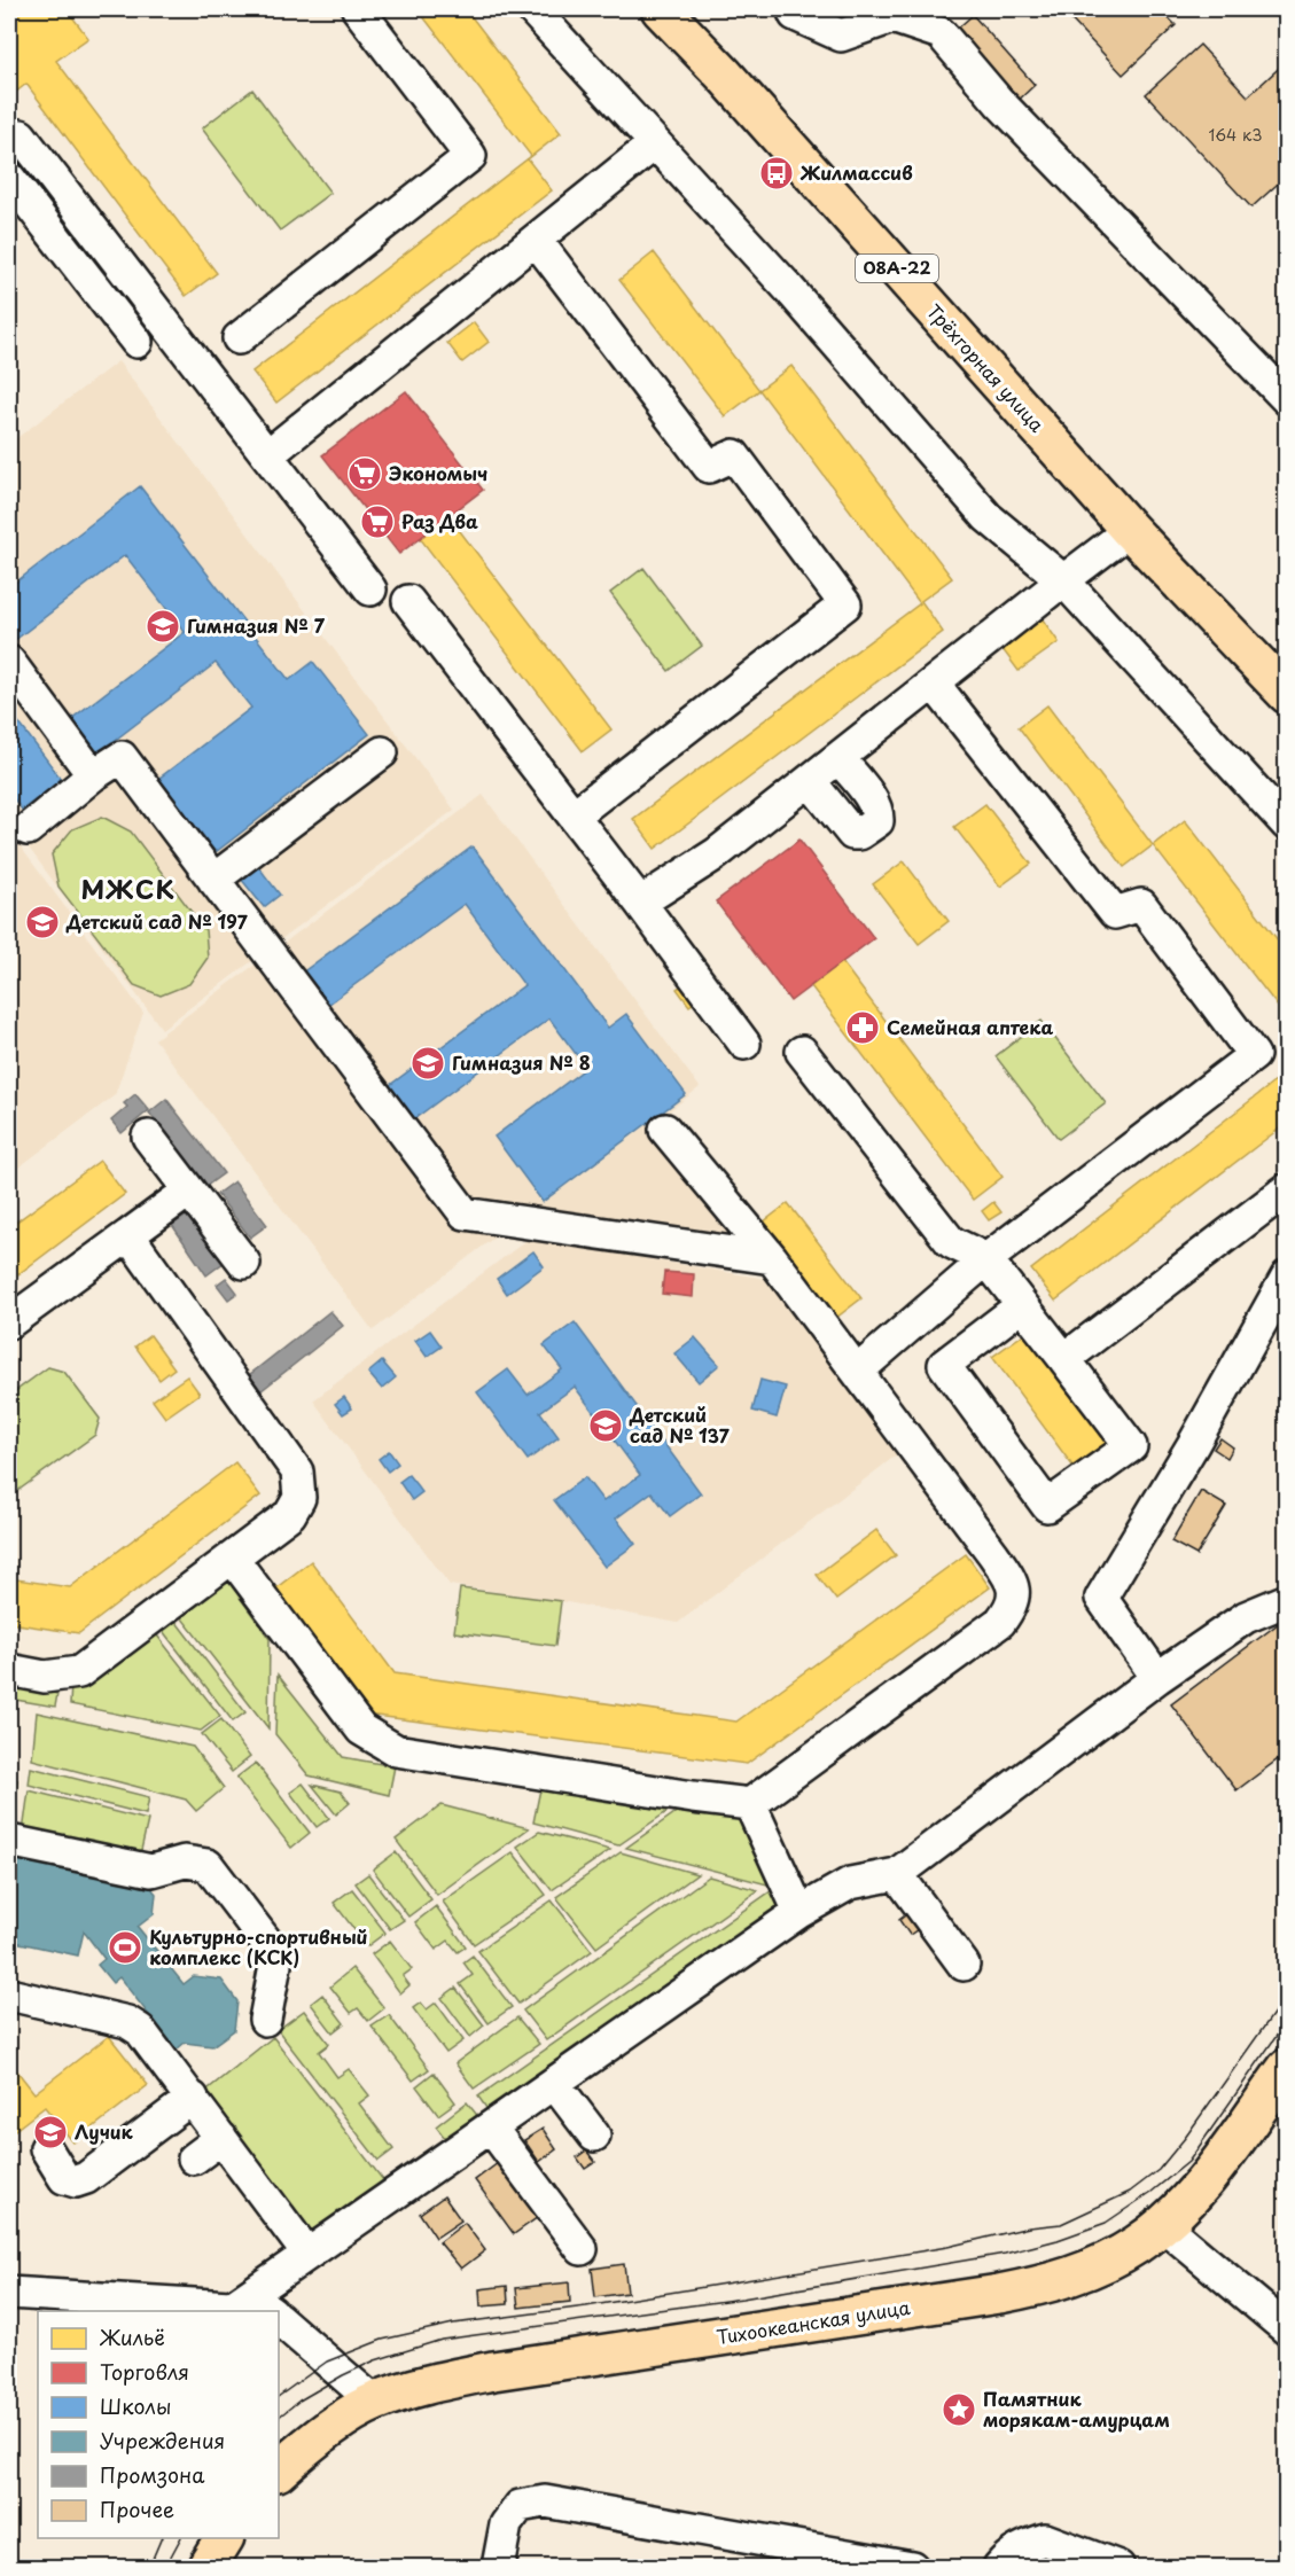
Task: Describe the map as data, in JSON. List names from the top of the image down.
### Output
{
  "streets": {
    "main road": ["08А-22", "Трёхгорная улица", "Тихоокеанская улица"]
  },
  "districts": ["МЖСК"],
  "places": {
    "bus stop": ["Жилмассив"],
    "supermarket": ["Экономыч", "Раз Два"],
    "school or university": [
      "Гимназия № 7",
      "Детский сад № 197",
      "Гимназия № 8",
      "Детский сад № 137",
      "Лучик"
    ],
    "pharmacy": ["Семейная аптека"],
    "sports": ["Культурно-спортивный комплекс (КСК)"],
    "place": ["Памятник морякам-амурцам"]
  },
  "house_numbers": ["164 к3"],
  "legend": [
    "Жильё",
    "Торговля",
    "Школы",
    "Учреждения",
    "Промзона",
    "Прочее"
  ]
}
